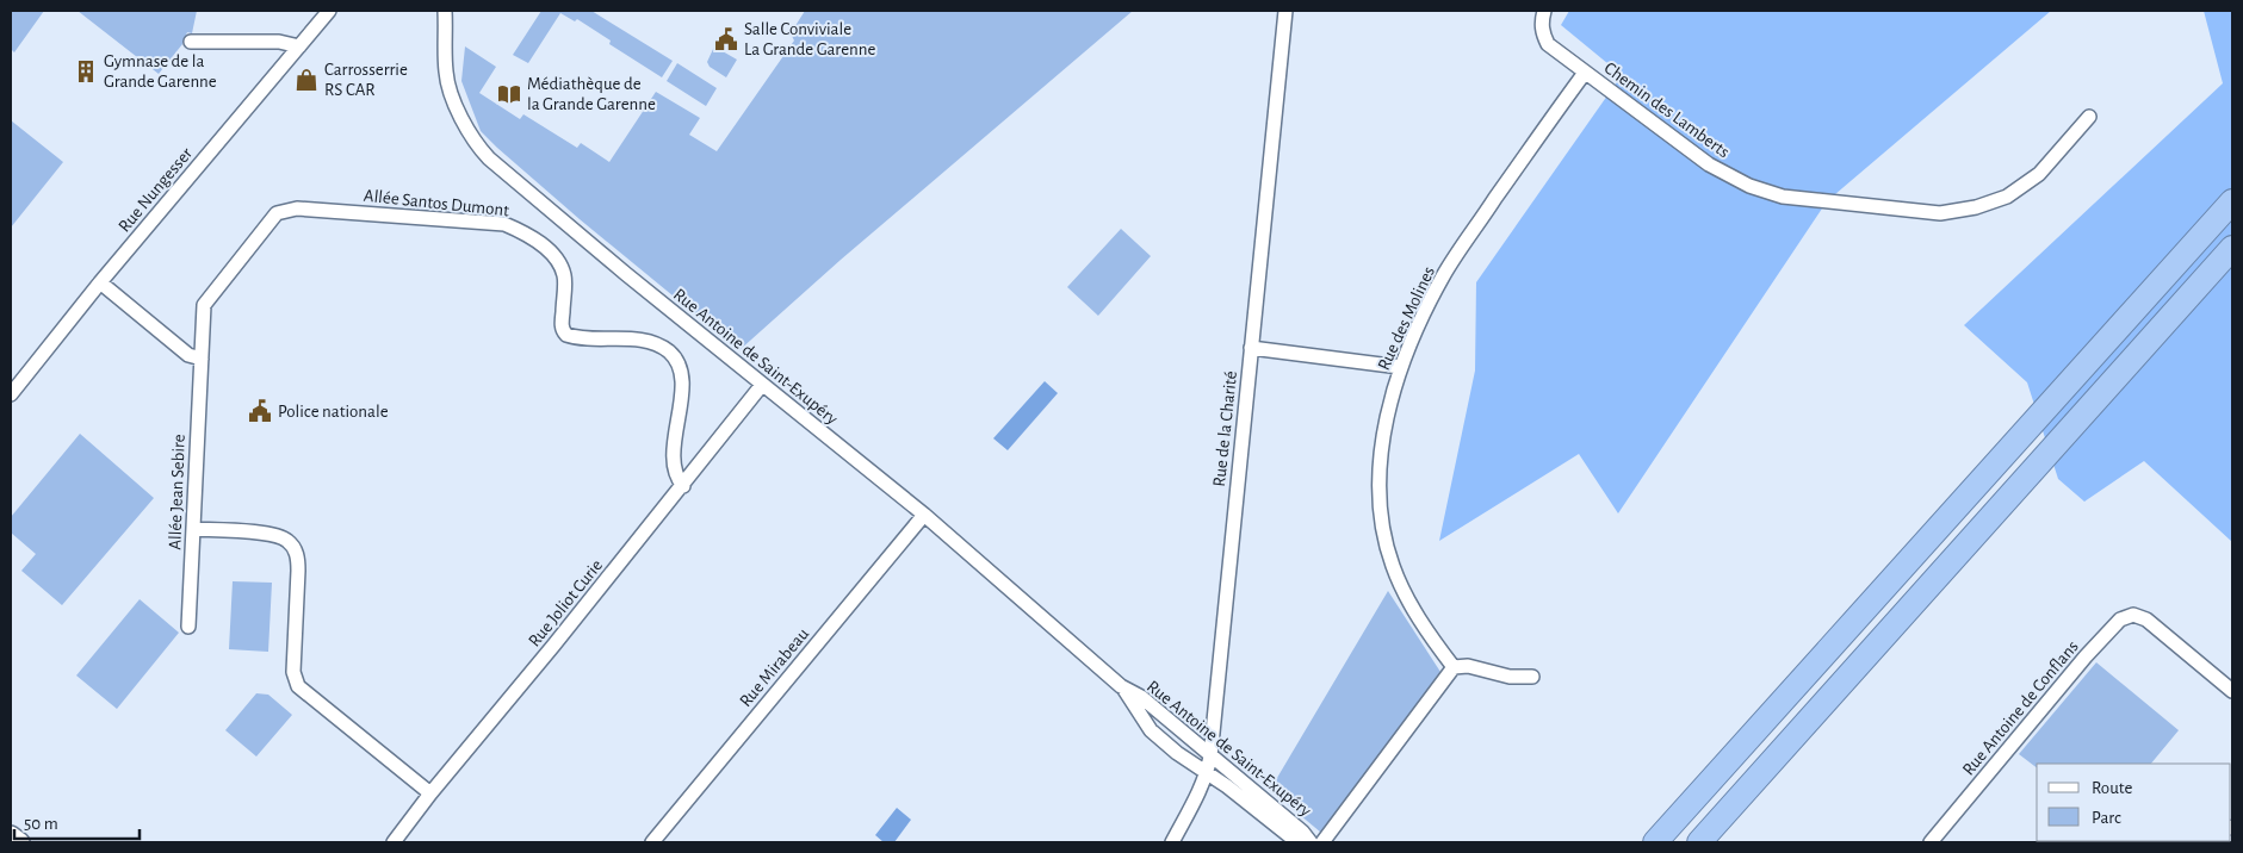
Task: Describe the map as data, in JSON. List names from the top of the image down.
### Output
{
  "streets": {
    "street": [
      "Chemin des Lamberts",
      "Rue Nungesser",
      "Allée Santos Dumont",
      "Rue des Molines",
      "Rue Antoine de Saint-Exupéry",
      "Rue de la Charité",
      "Allée Jean Sebire",
      "Rue Joliot Curie",
      "Rue Mirabeau",
      "Rue Antoine de Conflans"
    ]
  },
  "crossings": [
    ["Chemin des Lamberts", "Rue des Molines"],
    ["Allée Santos Dumont", "Allée Jean Sebire"],
    ["Allée Santos Dumont", "Rue Joliot Curie"],
    ["Rue Antoine de Saint-Exupéry", "Rue de la Charité"],
    ["Rue Antoine de Saint-Exupéry", "Rue Joliot Curie"],
    ["Rue Antoine de Saint-Exupéry", "Rue Mirabeau"]
  ],
  "places": {
    "public building": ["Salle Conviviale La Grande Garenne", "Police nationale"],
    "building": ["Gymnase de la Grande Garenne"],
    "shop": ["Carrosserrie RS CAR"],
    "library": ["Médiathèque de la Grande Garenne"]
  },
  "legend": ["Route", "Parc"],
  "scale_bar": "50 m"
}
